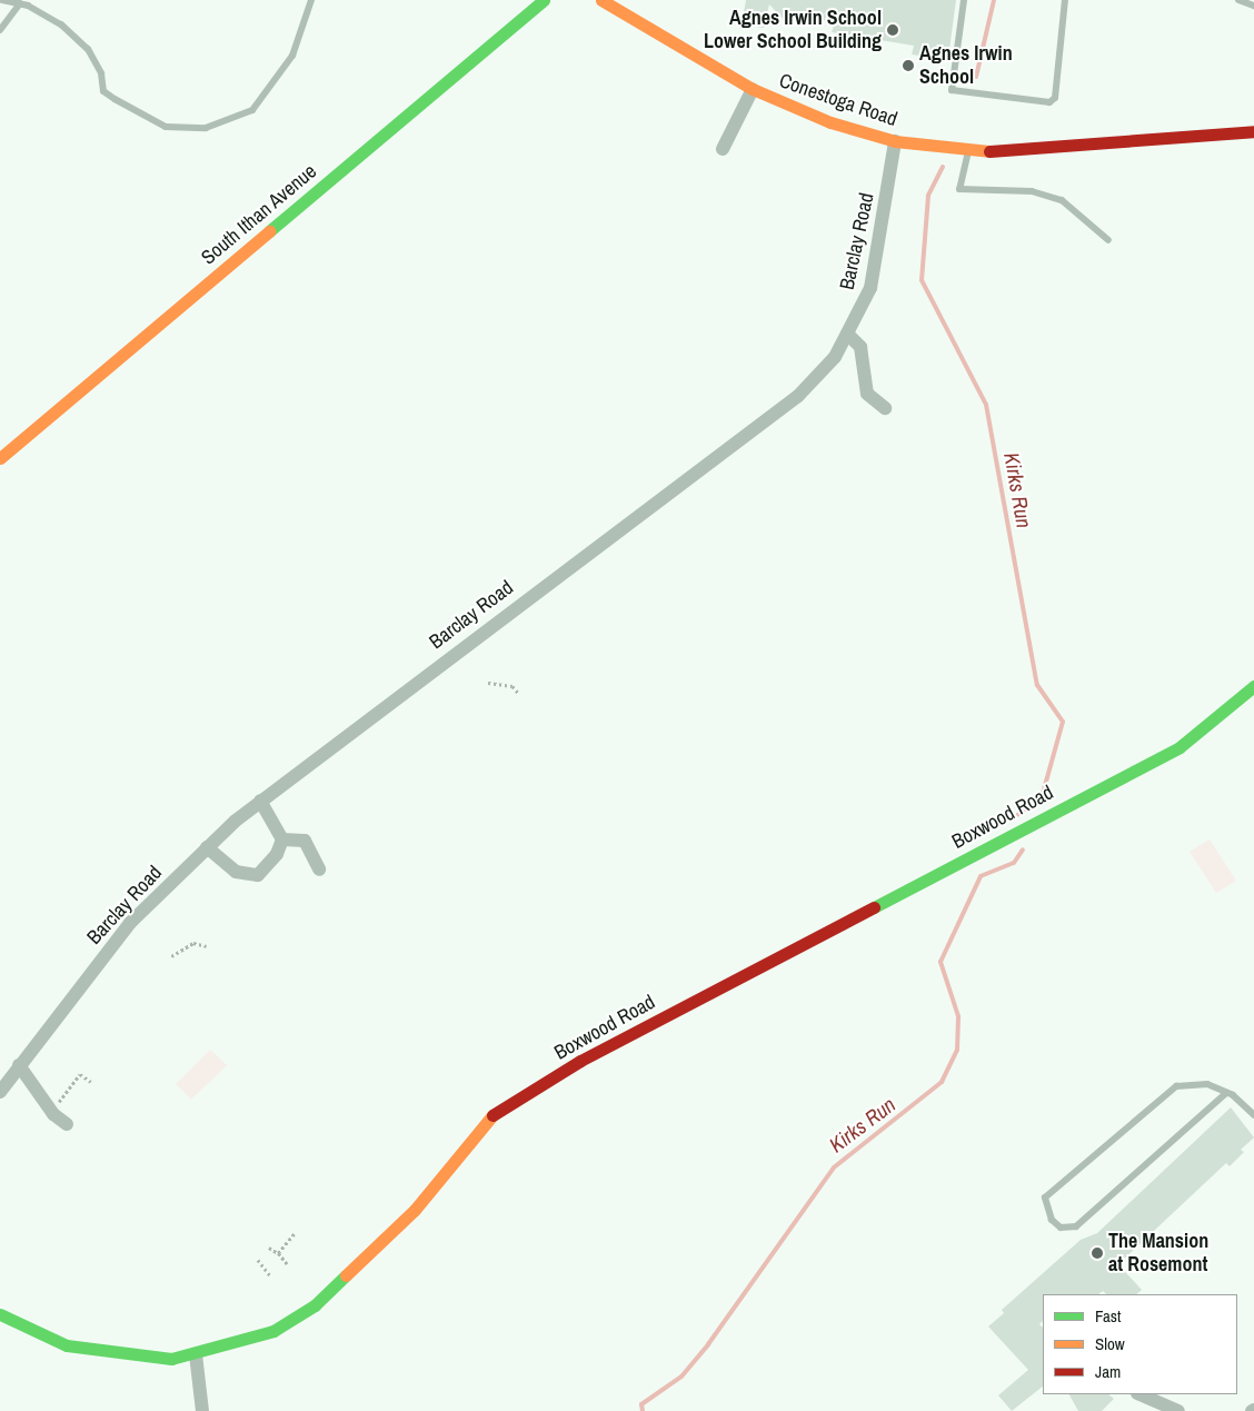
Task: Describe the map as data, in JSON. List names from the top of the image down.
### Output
{
  "streets": {
    "street": [
      "Conestoga Road",
      "South Ithan Avenue",
      "Barclay Road",
      "Boxwood Road"
    ]
  },
  "crossings": [
    ["Conestoga Road", "Barclay Road"]
  ],
  "water": ["Kirks Run"],
  "places": ["Agnes Irwin School Lower School Building", "Agnes Irwin School", "The Mansion at Rosemont"],
  "legend": ["Fast", "Slow", "Jam"]
}
